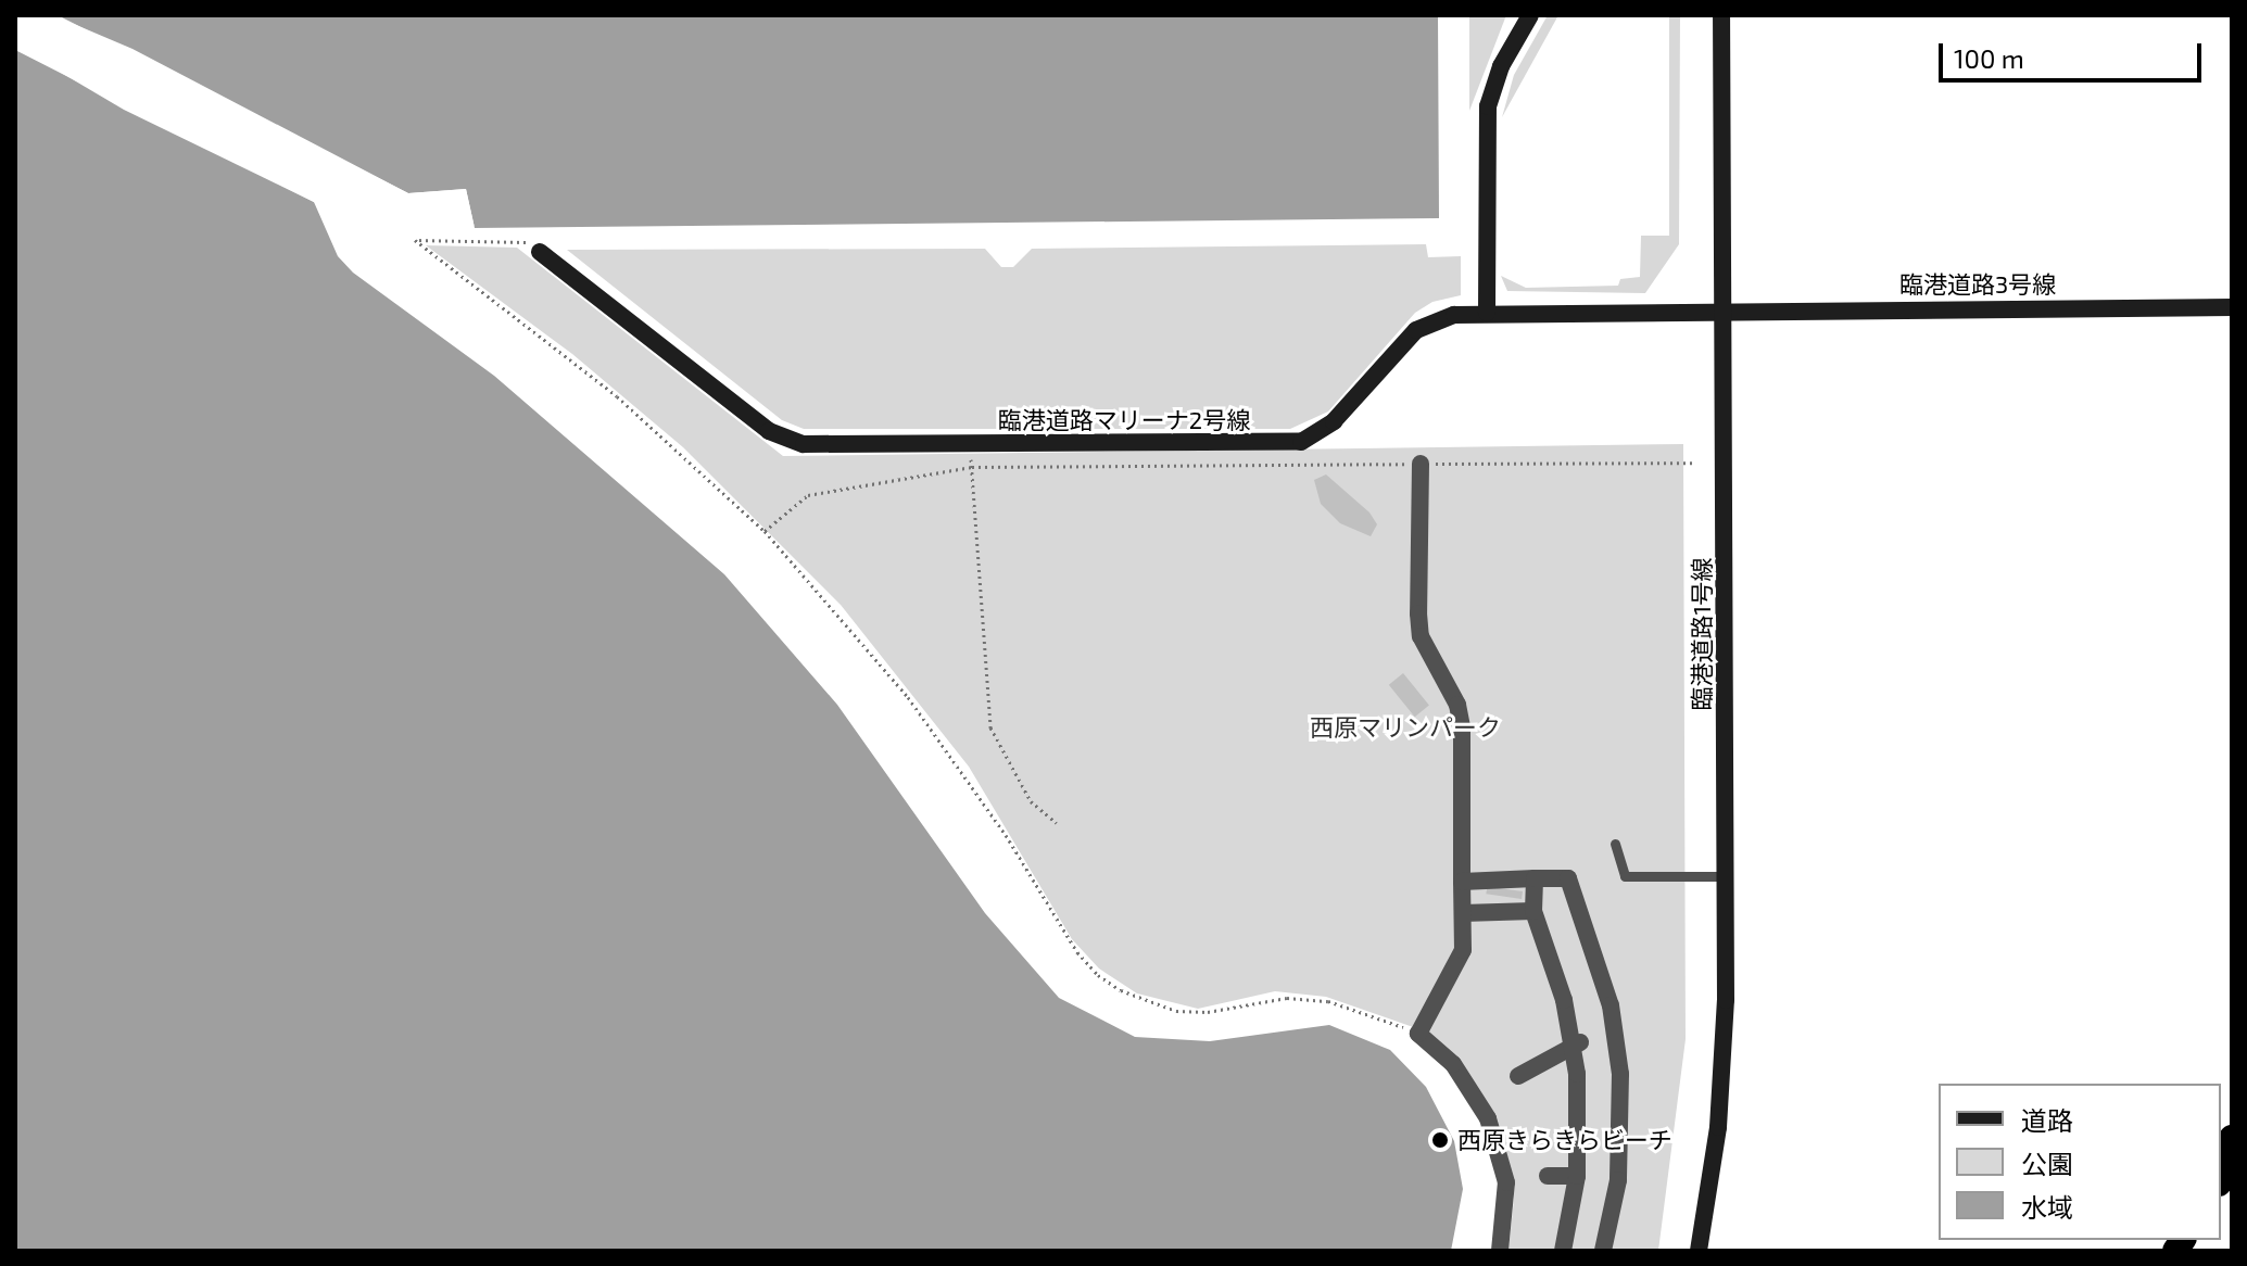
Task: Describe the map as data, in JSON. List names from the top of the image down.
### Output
{
  "streets": {
    "street": ["臨港道路3号線", "臨港道路マリーナ2号線", "臨港道路1号線"]
  },
  "crossings": [
    ["臨港道路3号線", "臨港道路マリーナ2号線"],
    ["臨港道路3号線", "臨港道路1号線"],
    ["臨港道路マリーナ2号線", "臨港道路1号線"]
  ],
  "parks": ["西原マリンパーク"],
  "places": ["西原きらきらビーチ"],
  "legend": ["道路", "公園", "水域"],
  "scale_bar": "100 m"
}
